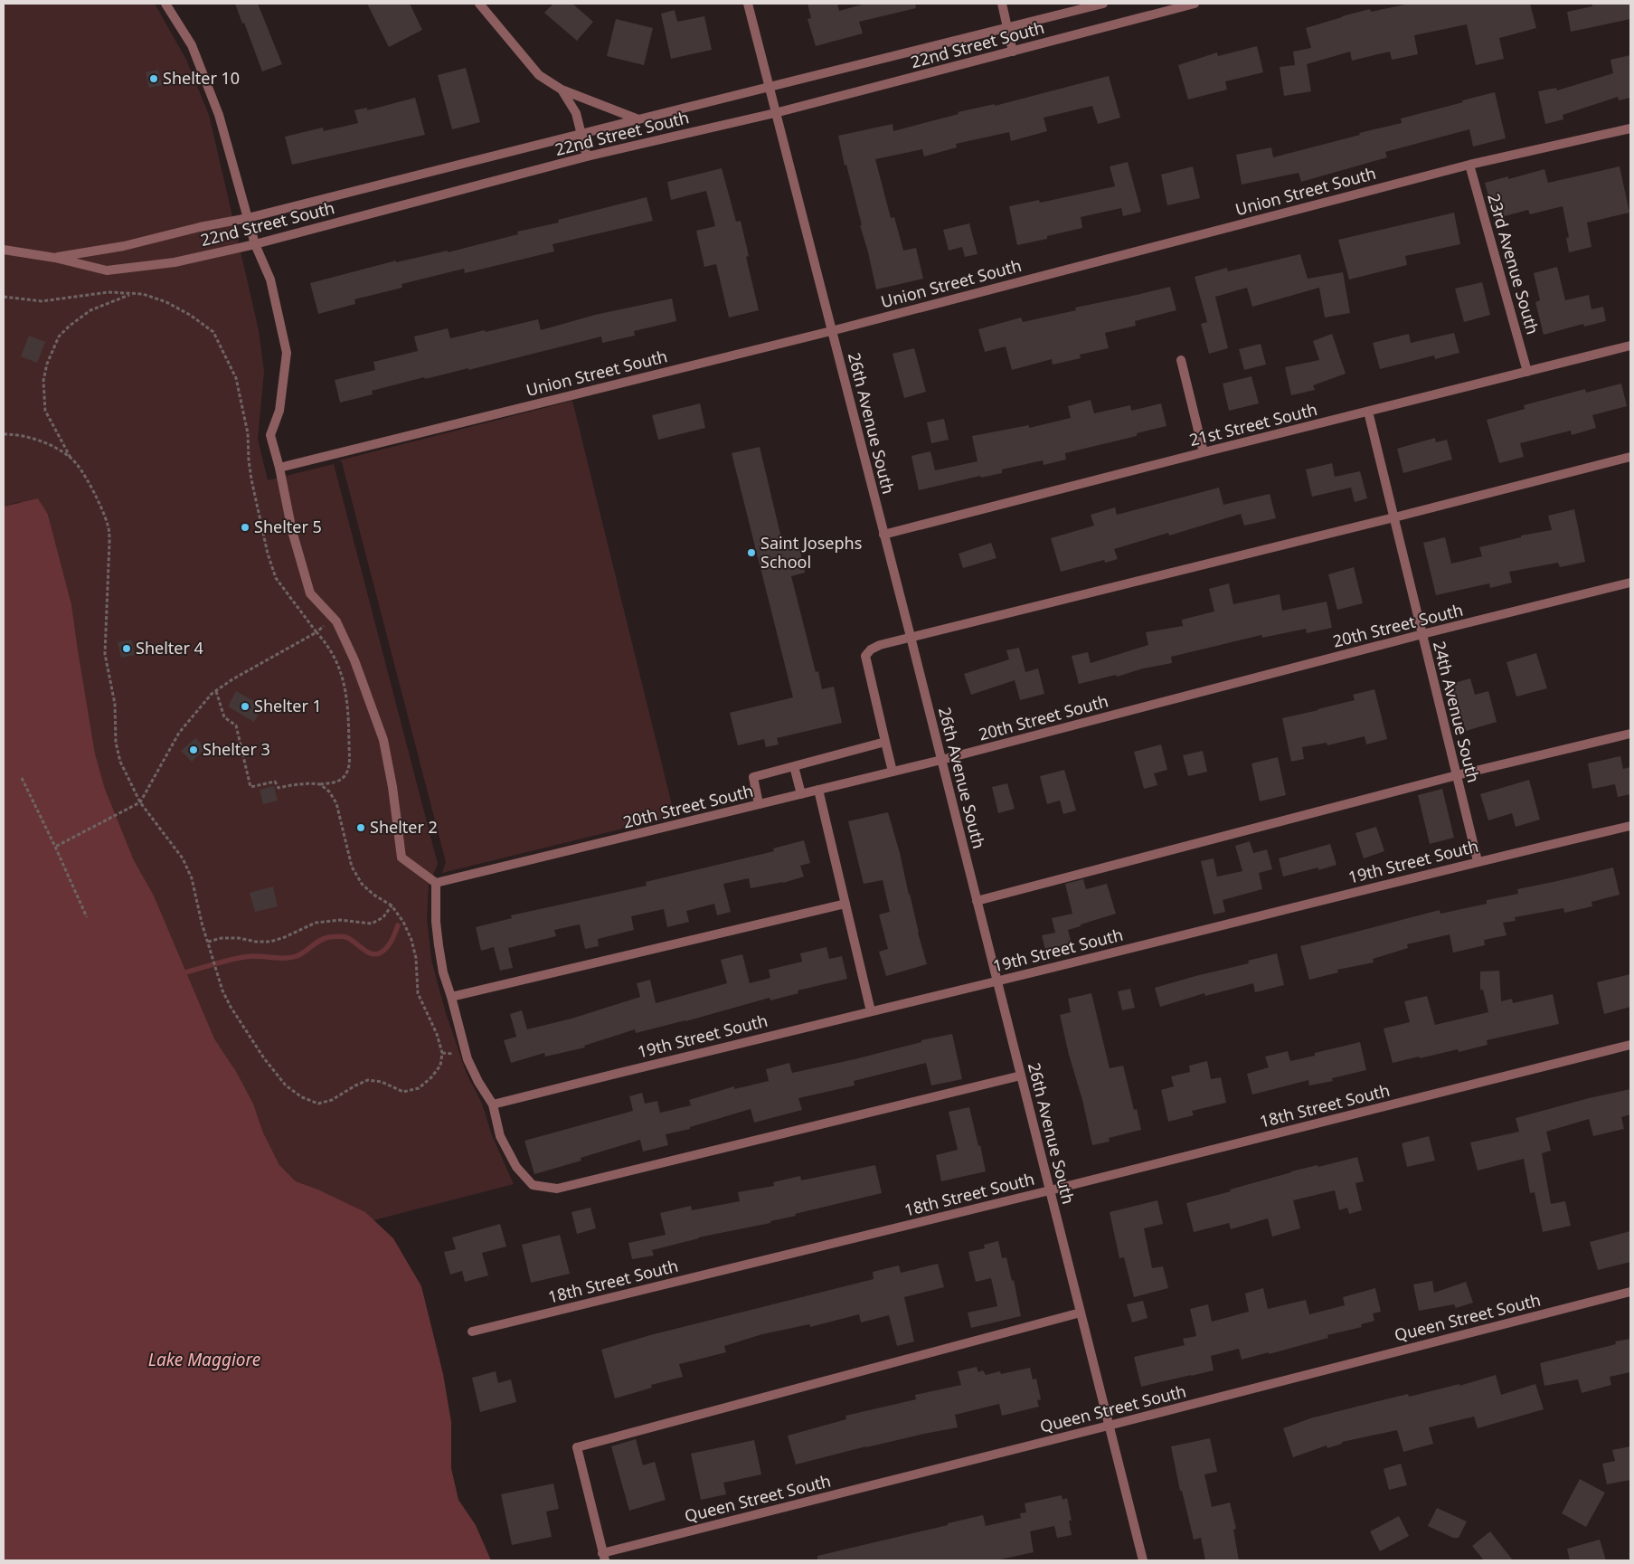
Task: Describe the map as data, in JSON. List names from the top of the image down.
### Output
{
  "streets": {
    "street": [
      "22nd Street South",
      "Union Street South",
      "23rd Avenue South",
      "26th Avenue South",
      "21st Street South",
      "20th Street South",
      "24th Avenue South",
      "19th Street South",
      "18th Street South",
      "Queen Street South"
    ]
  },
  "crossings": [
    ["22nd Street South", "26th Avenue South"],
    ["Union Street South", "23rd Avenue South"],
    ["Union Street South", "26th Avenue South"],
    ["23rd Avenue South", "21st Street South"],
    ["26th Avenue South", "21st Street South"],
    ["26th Avenue South", "20th Street South"],
    ["26th Avenue South", "19th Street South"],
    ["26th Avenue South", "18th Street South"],
    ["26th Avenue South", "Queen Street South"],
    ["21st Street South", "24th Avenue South"],
    ["20th Street South", "24th Avenue South"],
    ["24th Avenue South", "19th Street South"]
  ],
  "water": ["Lake Maggiore"],
  "places": [
    "Shelter 10",
    "Shelter 5",
    "Saint Josephs School",
    "Shelter 4",
    "Shelter 1",
    "Shelter 3",
    "Shelter 2"
  ]
}
